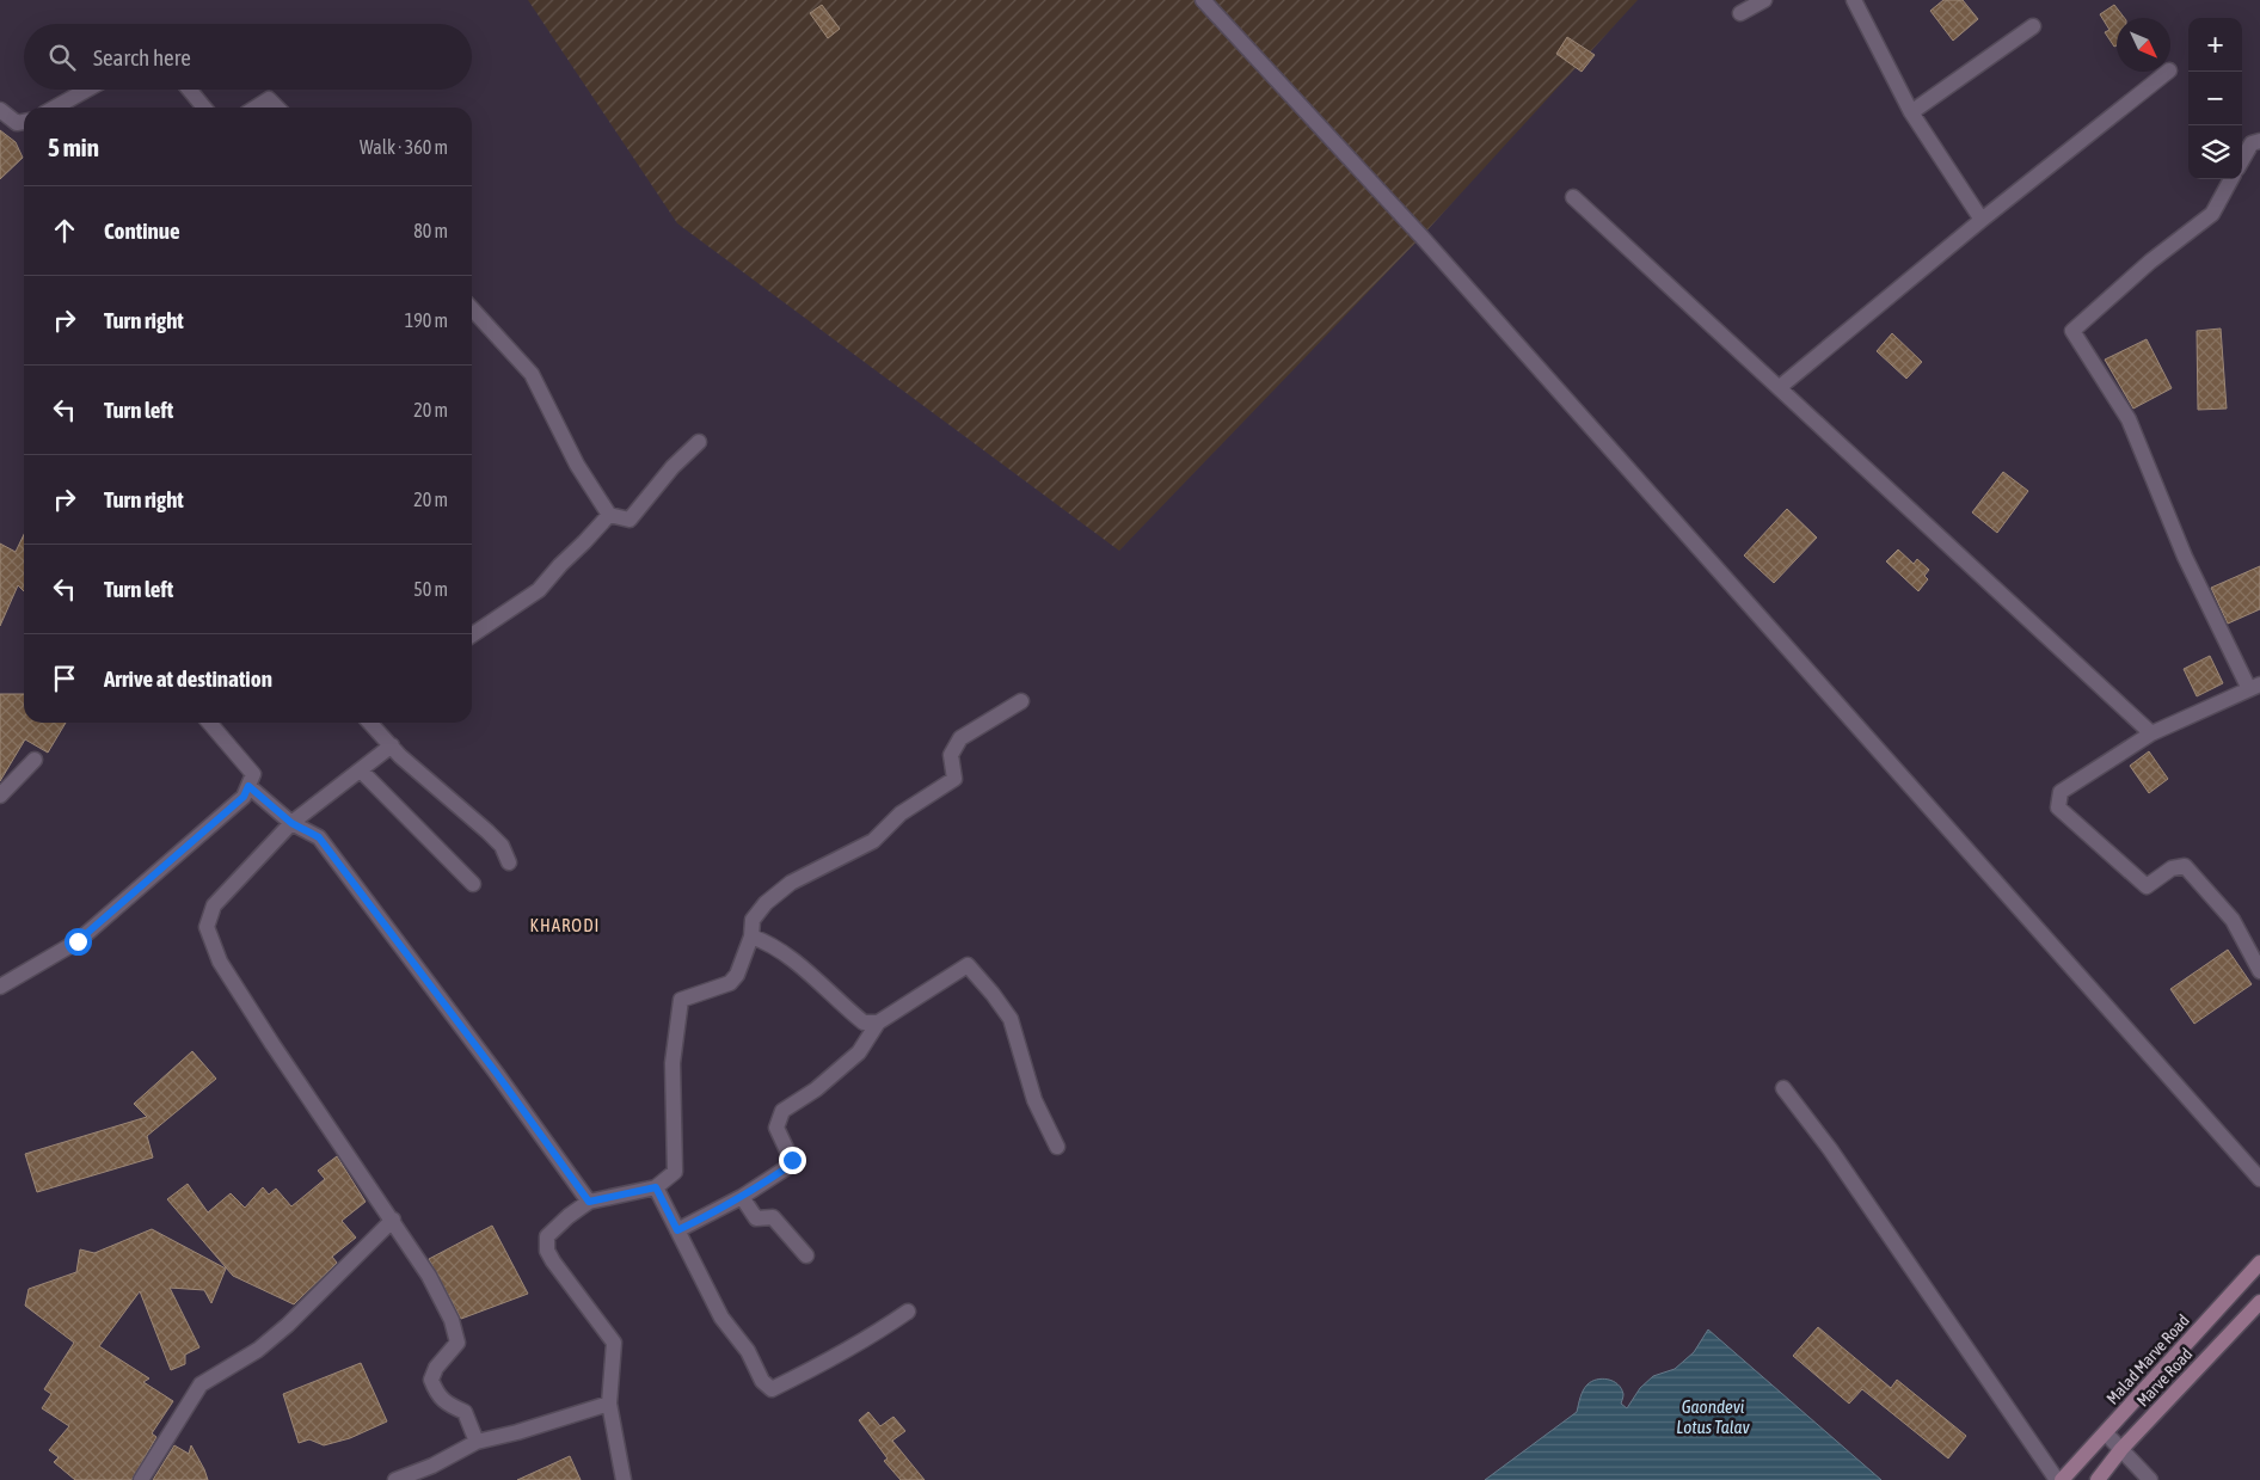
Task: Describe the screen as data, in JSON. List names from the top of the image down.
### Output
{
  "streets": {
    "main road": ["Malad Marve Road", "Marve Road"]
  },
  "districts": ["KHARODI"],
  "water": ["Gaondevi Lotus Talav"],
  "north": "bottom right",
  "page": {
    "map_buttons": ["+", "−"],
    "search": "Search here",
    "heading": ["5 min", "Walk · 360 m"],
    "list": [
      ["Continue", "80 m"],
      ["Turn right", "190 m"],
      ["Turn left", "20 m"],
      ["Turn right", "20 m"],
      ["Turn left", "50 m"],
      "Arrive at destination"
    ]
  }
}
